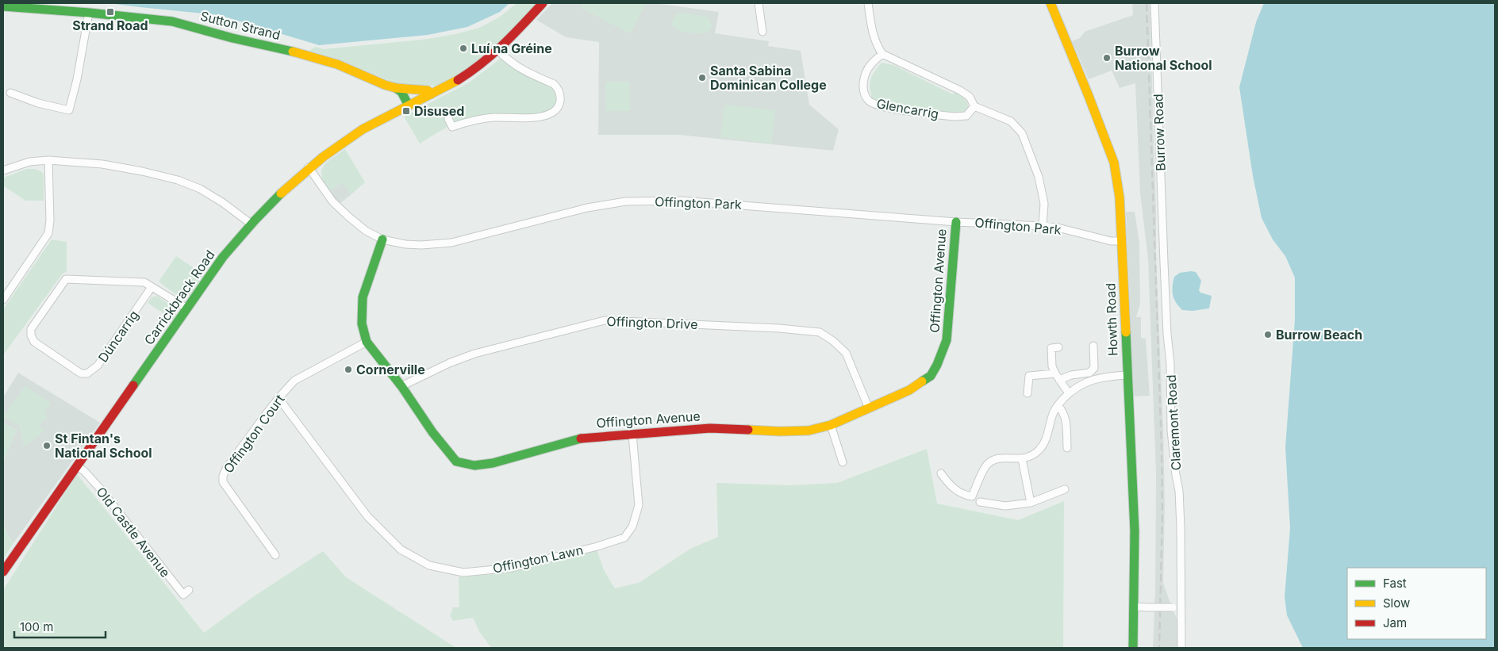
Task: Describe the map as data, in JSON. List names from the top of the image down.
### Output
{
  "streets": {
    "main road": [
      "Sutton Strand",
      "Offington Avenue",
      "Carrickbrack Road",
      "Howth Road"
    ],
    "street": [
      "Glencarrig",
      "Burrow Road",
      "Offington Park",
      "Offington Drive",
      "Dúncarrig",
      "Claremont Road",
      "Offington Court",
      "Old Castle Avenue",
      "Offington Lawn"
    ]
  },
  "crossings": [
    ["Sutton Strand", "Carrickbrack Road"],
    ["Burrow Road", "Claremont Road"],
    ["Offington Park", "Offington Avenue"],
    ["Offington Park", "Carrickbrack Road"],
    ["Offington Park", "Howth Road"],
    ["Offington Avenue", "Offington Drive"],
    ["Offington Avenue", "Offington Court"],
    ["Offington Avenue", "Offington Lawn"],
    ["Carrickbrack Road", "Dúncarrig"],
    ["Carrickbrack Road", "Old Castle Avenue"],
    ["Offington Court", "Offington Lawn"]
  ],
  "places": {
    "transit": ["Strand Road", "Disused"],
    "other": [
      "Luí na Gréine",
      "Burrow National School",
      "Santa Sabina Dominican College",
      "Burrow Beach",
      "Cornerville",
      "St Fintan's National School"
    ]
  },
  "legend": ["Fast", "Slow", "Jam"],
  "scale_bar": "100 m"
}
